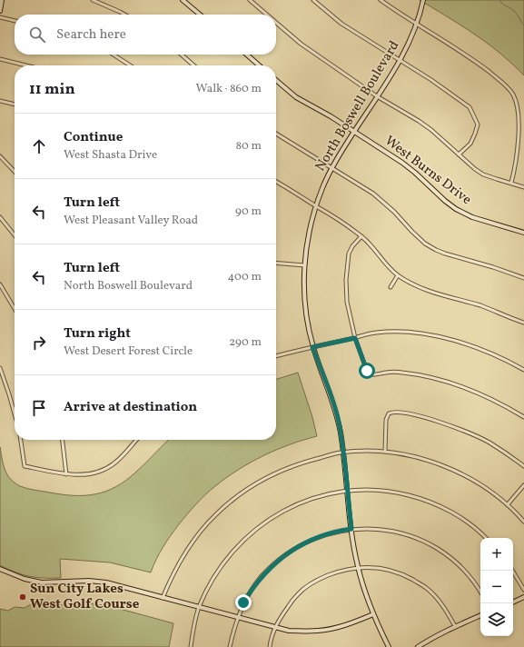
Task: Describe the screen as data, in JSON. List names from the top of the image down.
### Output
{
  "streets": {
    "street": ["North Boswell Boulevard", "West Burns Drive"]
  },
  "crossings": [
    ["North Boswell Boulevard", "West Burns Drive"]
  ],
  "places": ["Sun City Lakes West Golf Course"],
  "page": {
    "search": "Search here",
    "heading": ["11 min", "Walk · 860 m"],
    "list": [
      ["Continue", "West Shasta Drive", "80 m"],
      ["Turn left", "West Pleasant Valley Road", "90 m"],
      ["Turn left", "North Boswell Boulevard", "400 m"],
      ["Turn right", "West Desert Forest Circle", "290 m"],
      "Arrive at destination"
    ],
    "map_buttons": ["+", "−"]
  }
}
